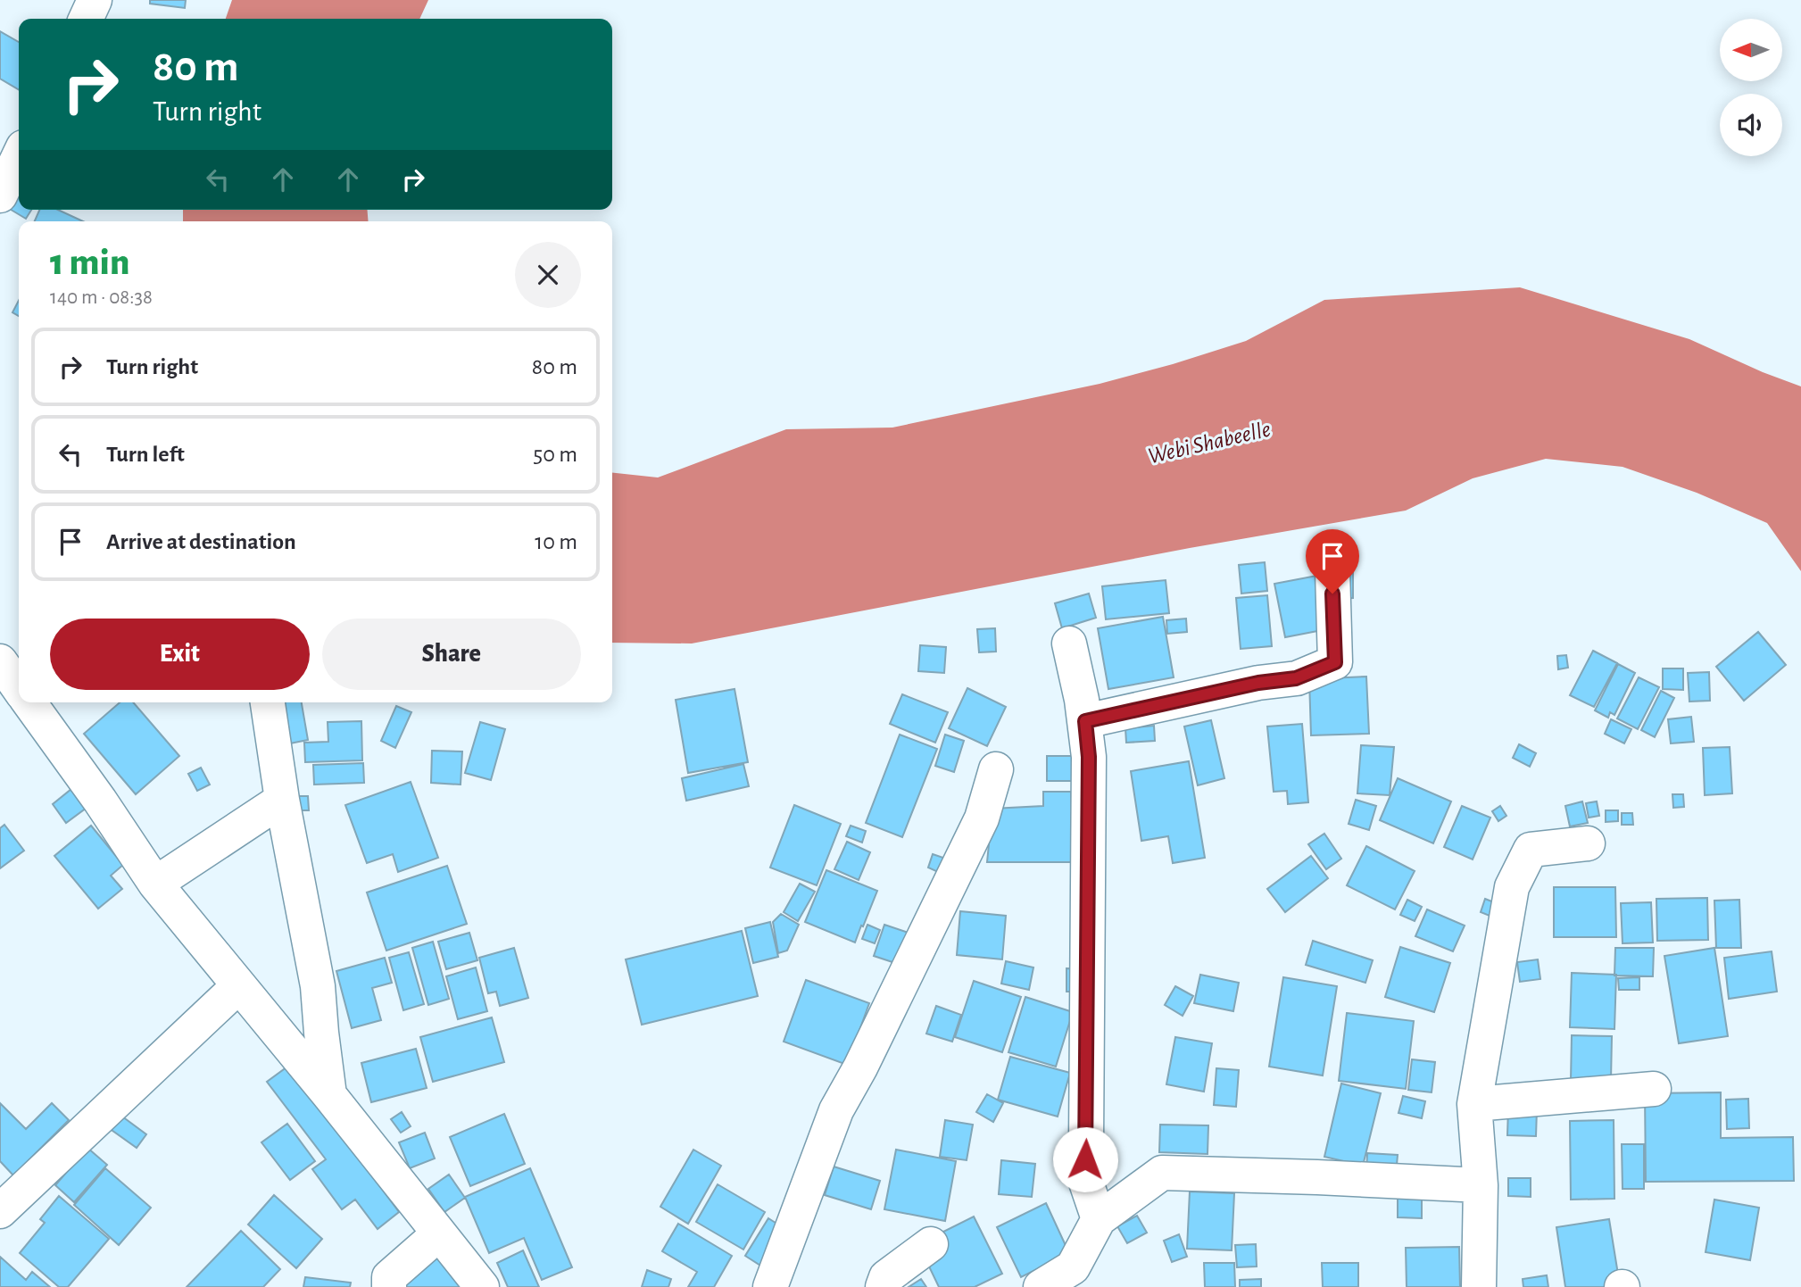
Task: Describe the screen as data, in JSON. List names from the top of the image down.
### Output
{
  "water": ["Webi Shabeelle"],
  "north": "left",
  "page": {
    "turn": ["80 m", "Turn right"],
    "heading": ["1 min", "140 m · 08:38"],
    "list": [
      {
        "name": "Turn right",
        "value": "80 m"
      },
      {
        "name": "Turn left",
        "value": "50 m"
      },
      {
        "name": "Arrive at destination",
        "value": "10 m"
      }
    ],
    "buttons": ["Exit", "Share"]
  }
}
